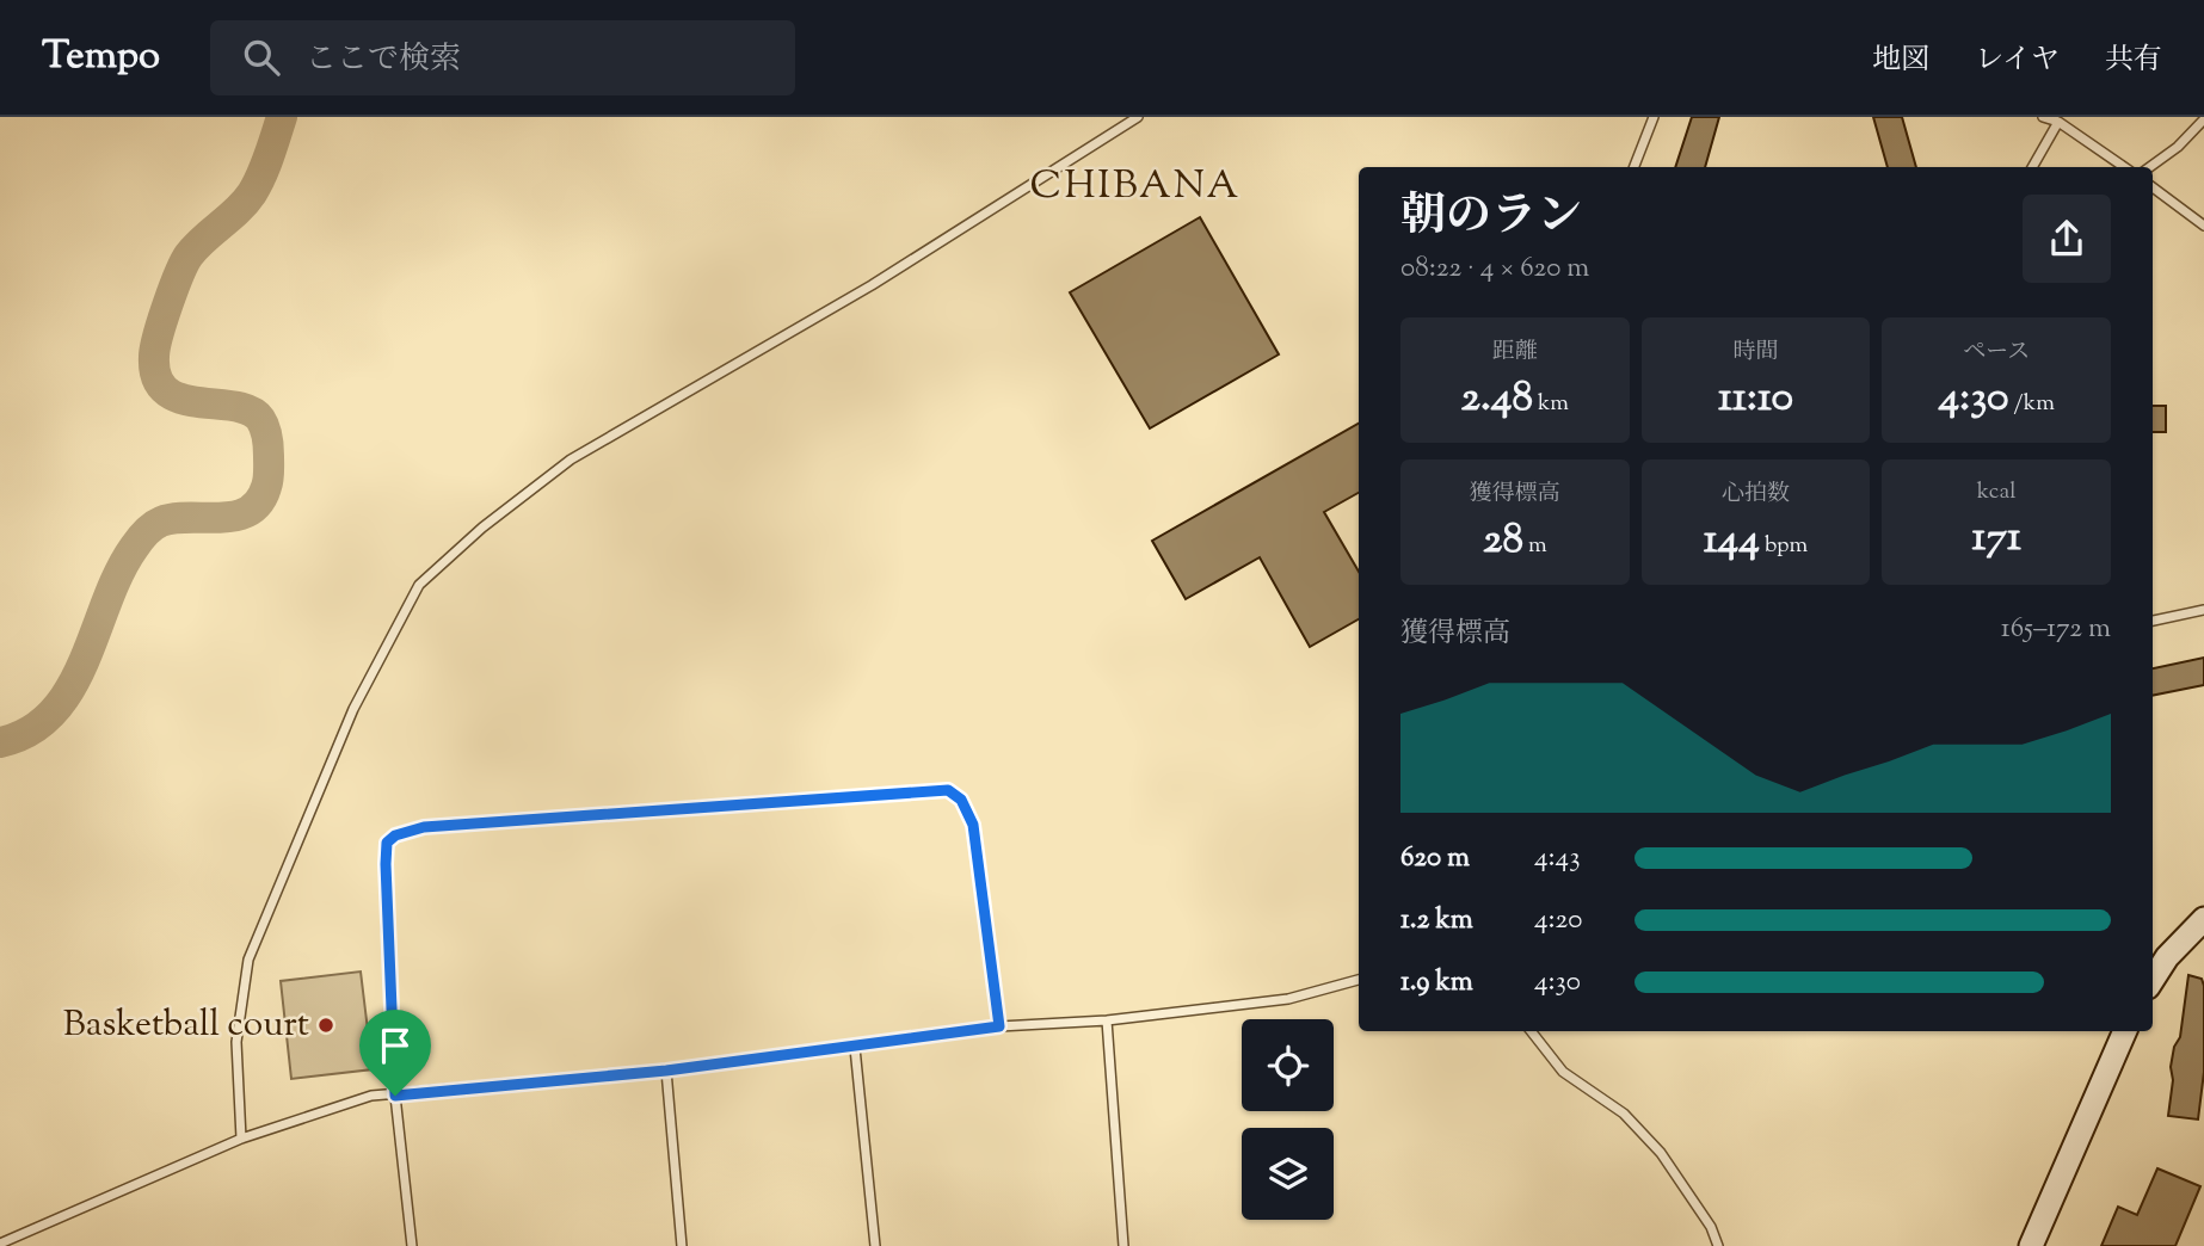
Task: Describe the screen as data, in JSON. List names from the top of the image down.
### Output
{
  "districts": ["CHIBANA"],
  "places": ["Basketball court"],
  "page": {
    "header": "Tempo",
    "search": "ここで検索",
    "nav": ["地図", "レイヤ", "共有"],
    "heading": ["朝のラン", "08:22 · 4 × 620 m"],
    "stats": [
      ["距離", "2.48 km"],
      ["時間", "11:10"],
      ["ペース", "4:30 /km"],
      ["獲得標高", "28 m"],
      ["心拍数", "144 bpm"],
      ["kcal", "171"]
    ],
    "chart": ["獲得標高", "165–172 m"],
    "list": [
      {
        "name": "620 m",
        "note": "4:43"
      },
      {
        "name": "1.2 km",
        "note": "4:20"
      },
      {
        "name": "1.9 km",
        "note": "4:30"
      }
    ]
  }
}
